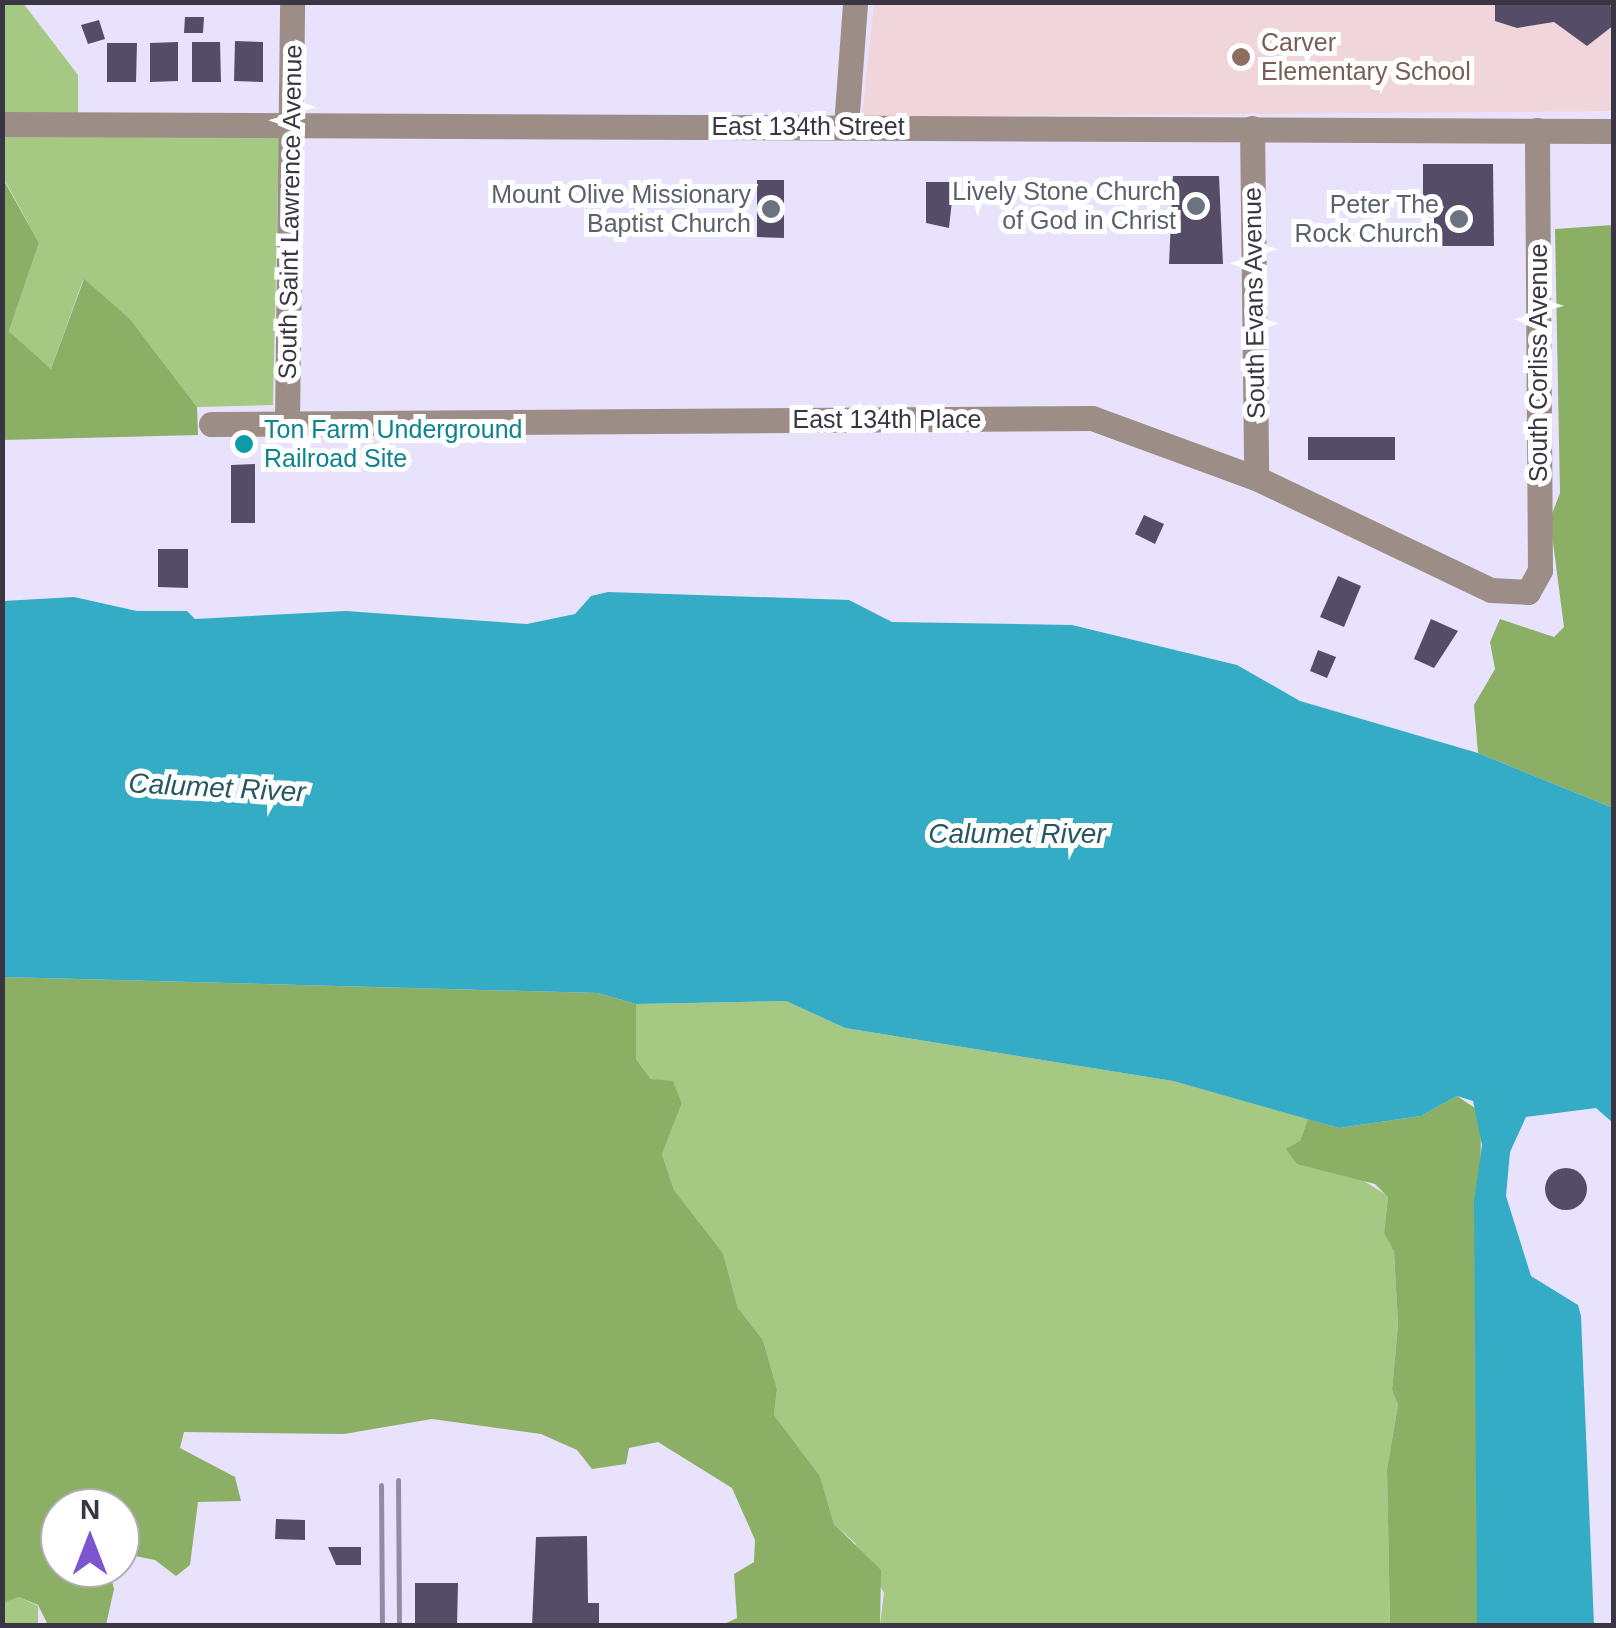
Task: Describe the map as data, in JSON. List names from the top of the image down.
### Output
{
  "streets": {
    "street": [
      "East 134th Street",
      "South Saint Lawrence Avenue",
      "South Evans Avenue",
      "South Corliss Avenue",
      "East 134th Place"
    ]
  },
  "crossings": [
    ["East 134th Street", "South Saint Lawrence Avenue"],
    ["East 134th Street", "South Evans Avenue"],
    ["East 134th Street", "South Corliss Avenue"],
    ["South Saint Lawrence Avenue", "East 134th Place"],
    ["South Evans Avenue", "East 134th Place"],
    ["South Corliss Avenue", "East 134th Place"]
  ],
  "water": ["Calumet River"],
  "places": [
    "Carver Elementary School",
    "Lively Stone Church of God in Christ",
    "Mount Olive Missionary Baptist Church",
    "Peter The Rock Church",
    "Ton Farm Underground Railroad Site"
  ],
  "north": "top"
}
